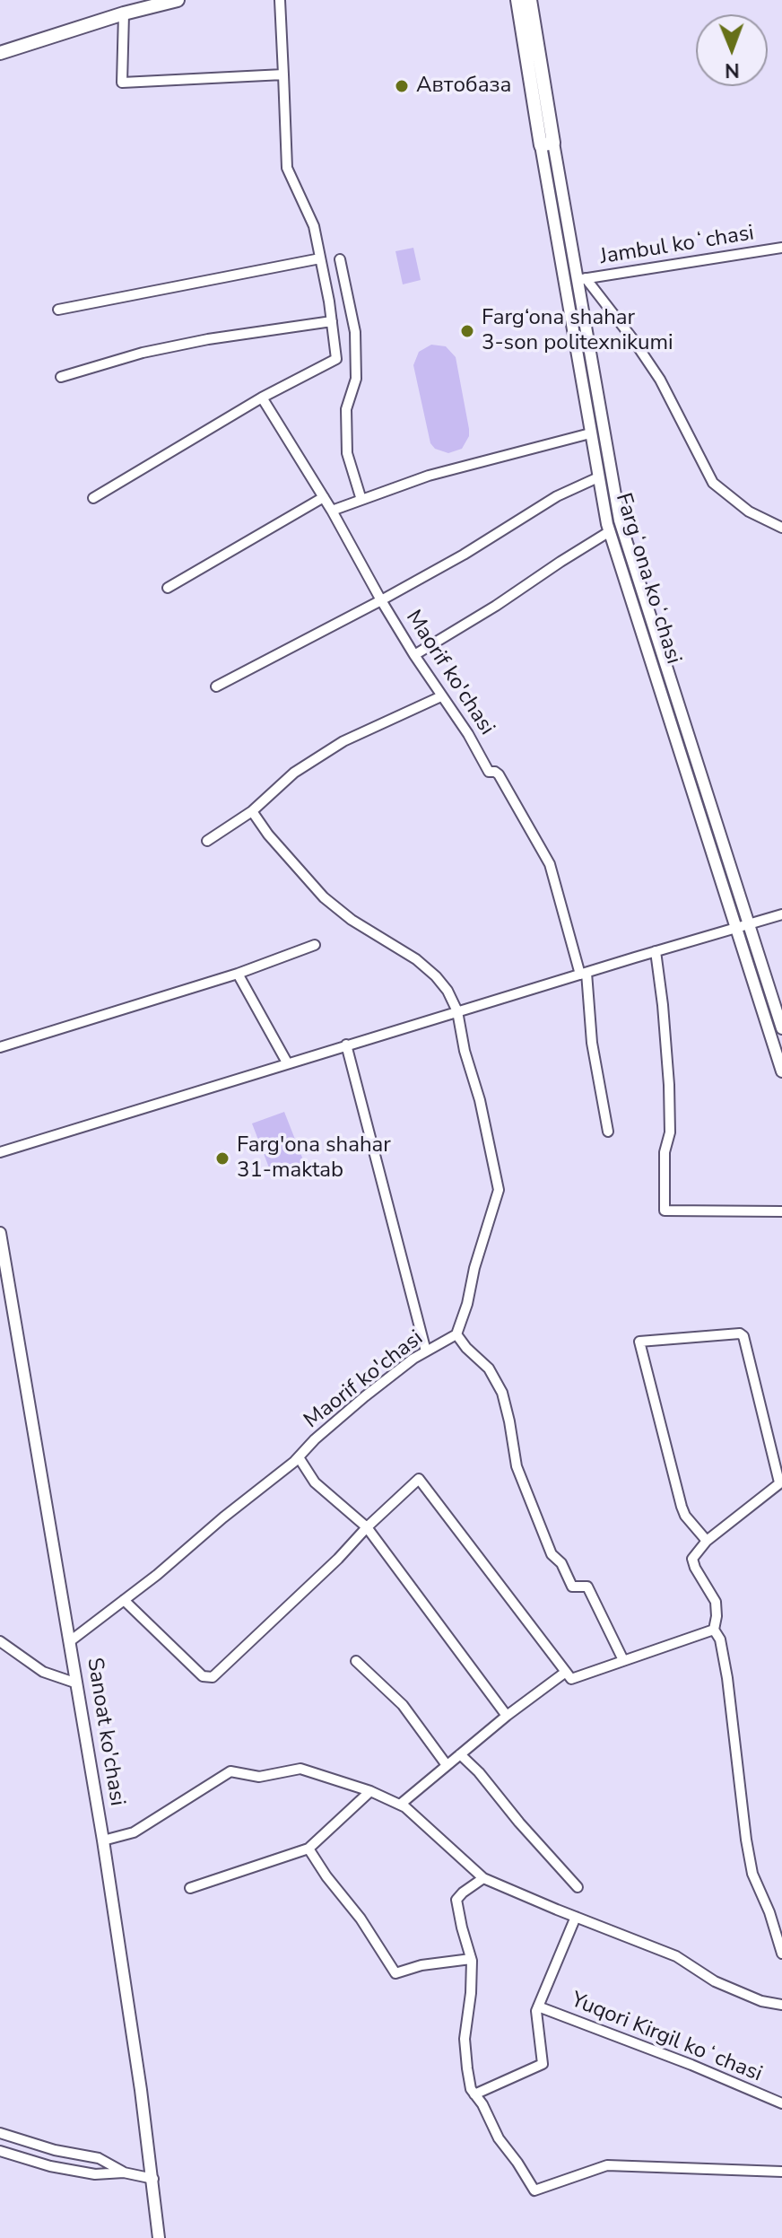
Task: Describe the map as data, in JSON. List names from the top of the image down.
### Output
{
  "streets": {
    "highway": ["Fargʻona koʻchasi"],
    "main road": ["Sanoat ko'chasi"],
    "street": ["Jambul koʻchasi", "Maorif ko'chasi", "Yuqori Kirgil koʻchasi"]
  },
  "crossings": [
    ["Jambul koʻchasi", "Fargʻona koʻchasi"],
    ["Maorif ko'chasi", "Sanoat ko'chasi"]
  ],
  "places": ["Автобаза", "Farg‘ona shahar 3-son politexnikumi", "Farg'ona shahar 31-maktab"],
  "north": "bottom"
}
